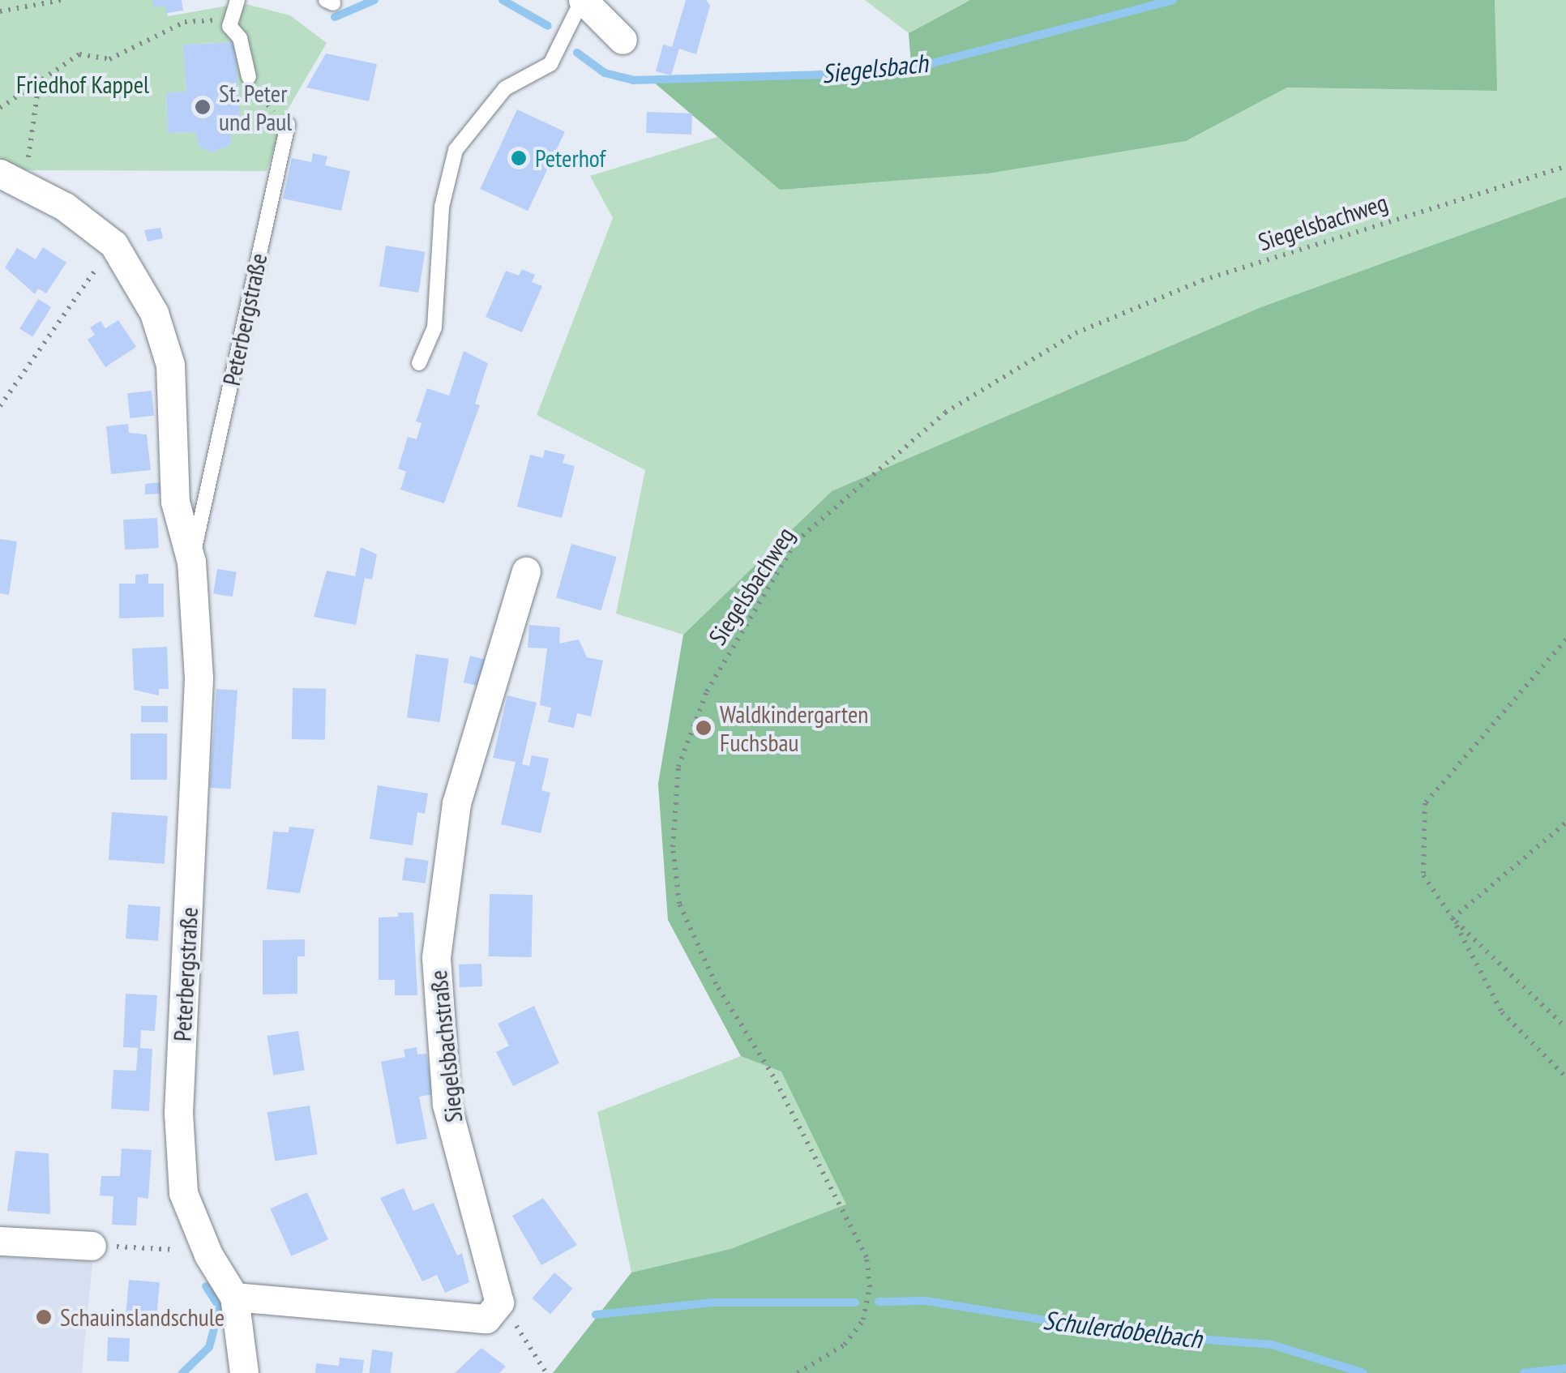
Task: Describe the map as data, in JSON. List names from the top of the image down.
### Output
{
  "streets": {
    "street": ["Peterbergstraße", "Siegelsbachstraße"],
    "path": ["Siegelsbachweg"]
  },
  "water": ["Siegelsbach", "Schulerdobelbach"],
  "parks": ["Friedhof Kappel"],
  "places": [
    "St. Peter und Paul",
    "Peterhof",
    "Waldkindergarten Fuchsbau",
    "Schauinslandschule"
  ]
}
